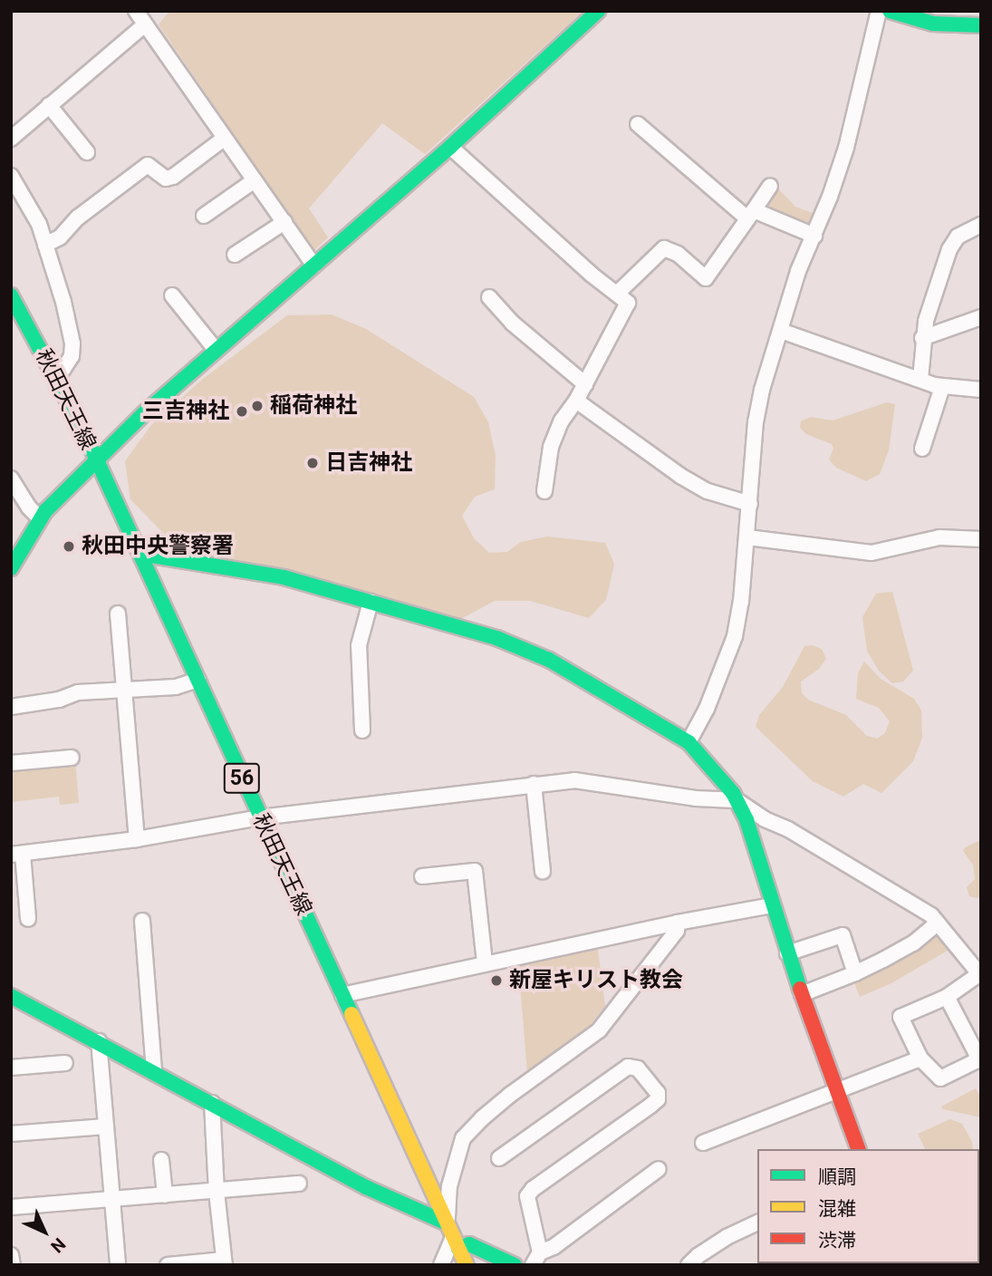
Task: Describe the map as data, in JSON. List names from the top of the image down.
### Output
{
  "streets": {
    "street": ["秋田天王線", "56"]
  },
  "places": [
    "稲荷神社",
    "三吉神社",
    "日吉神社",
    "秋田中央警察署",
    "新屋キリスト教会"
  ],
  "legend": ["順調", "混雑", "渋滞"],
  "north": "bottom right"
}
